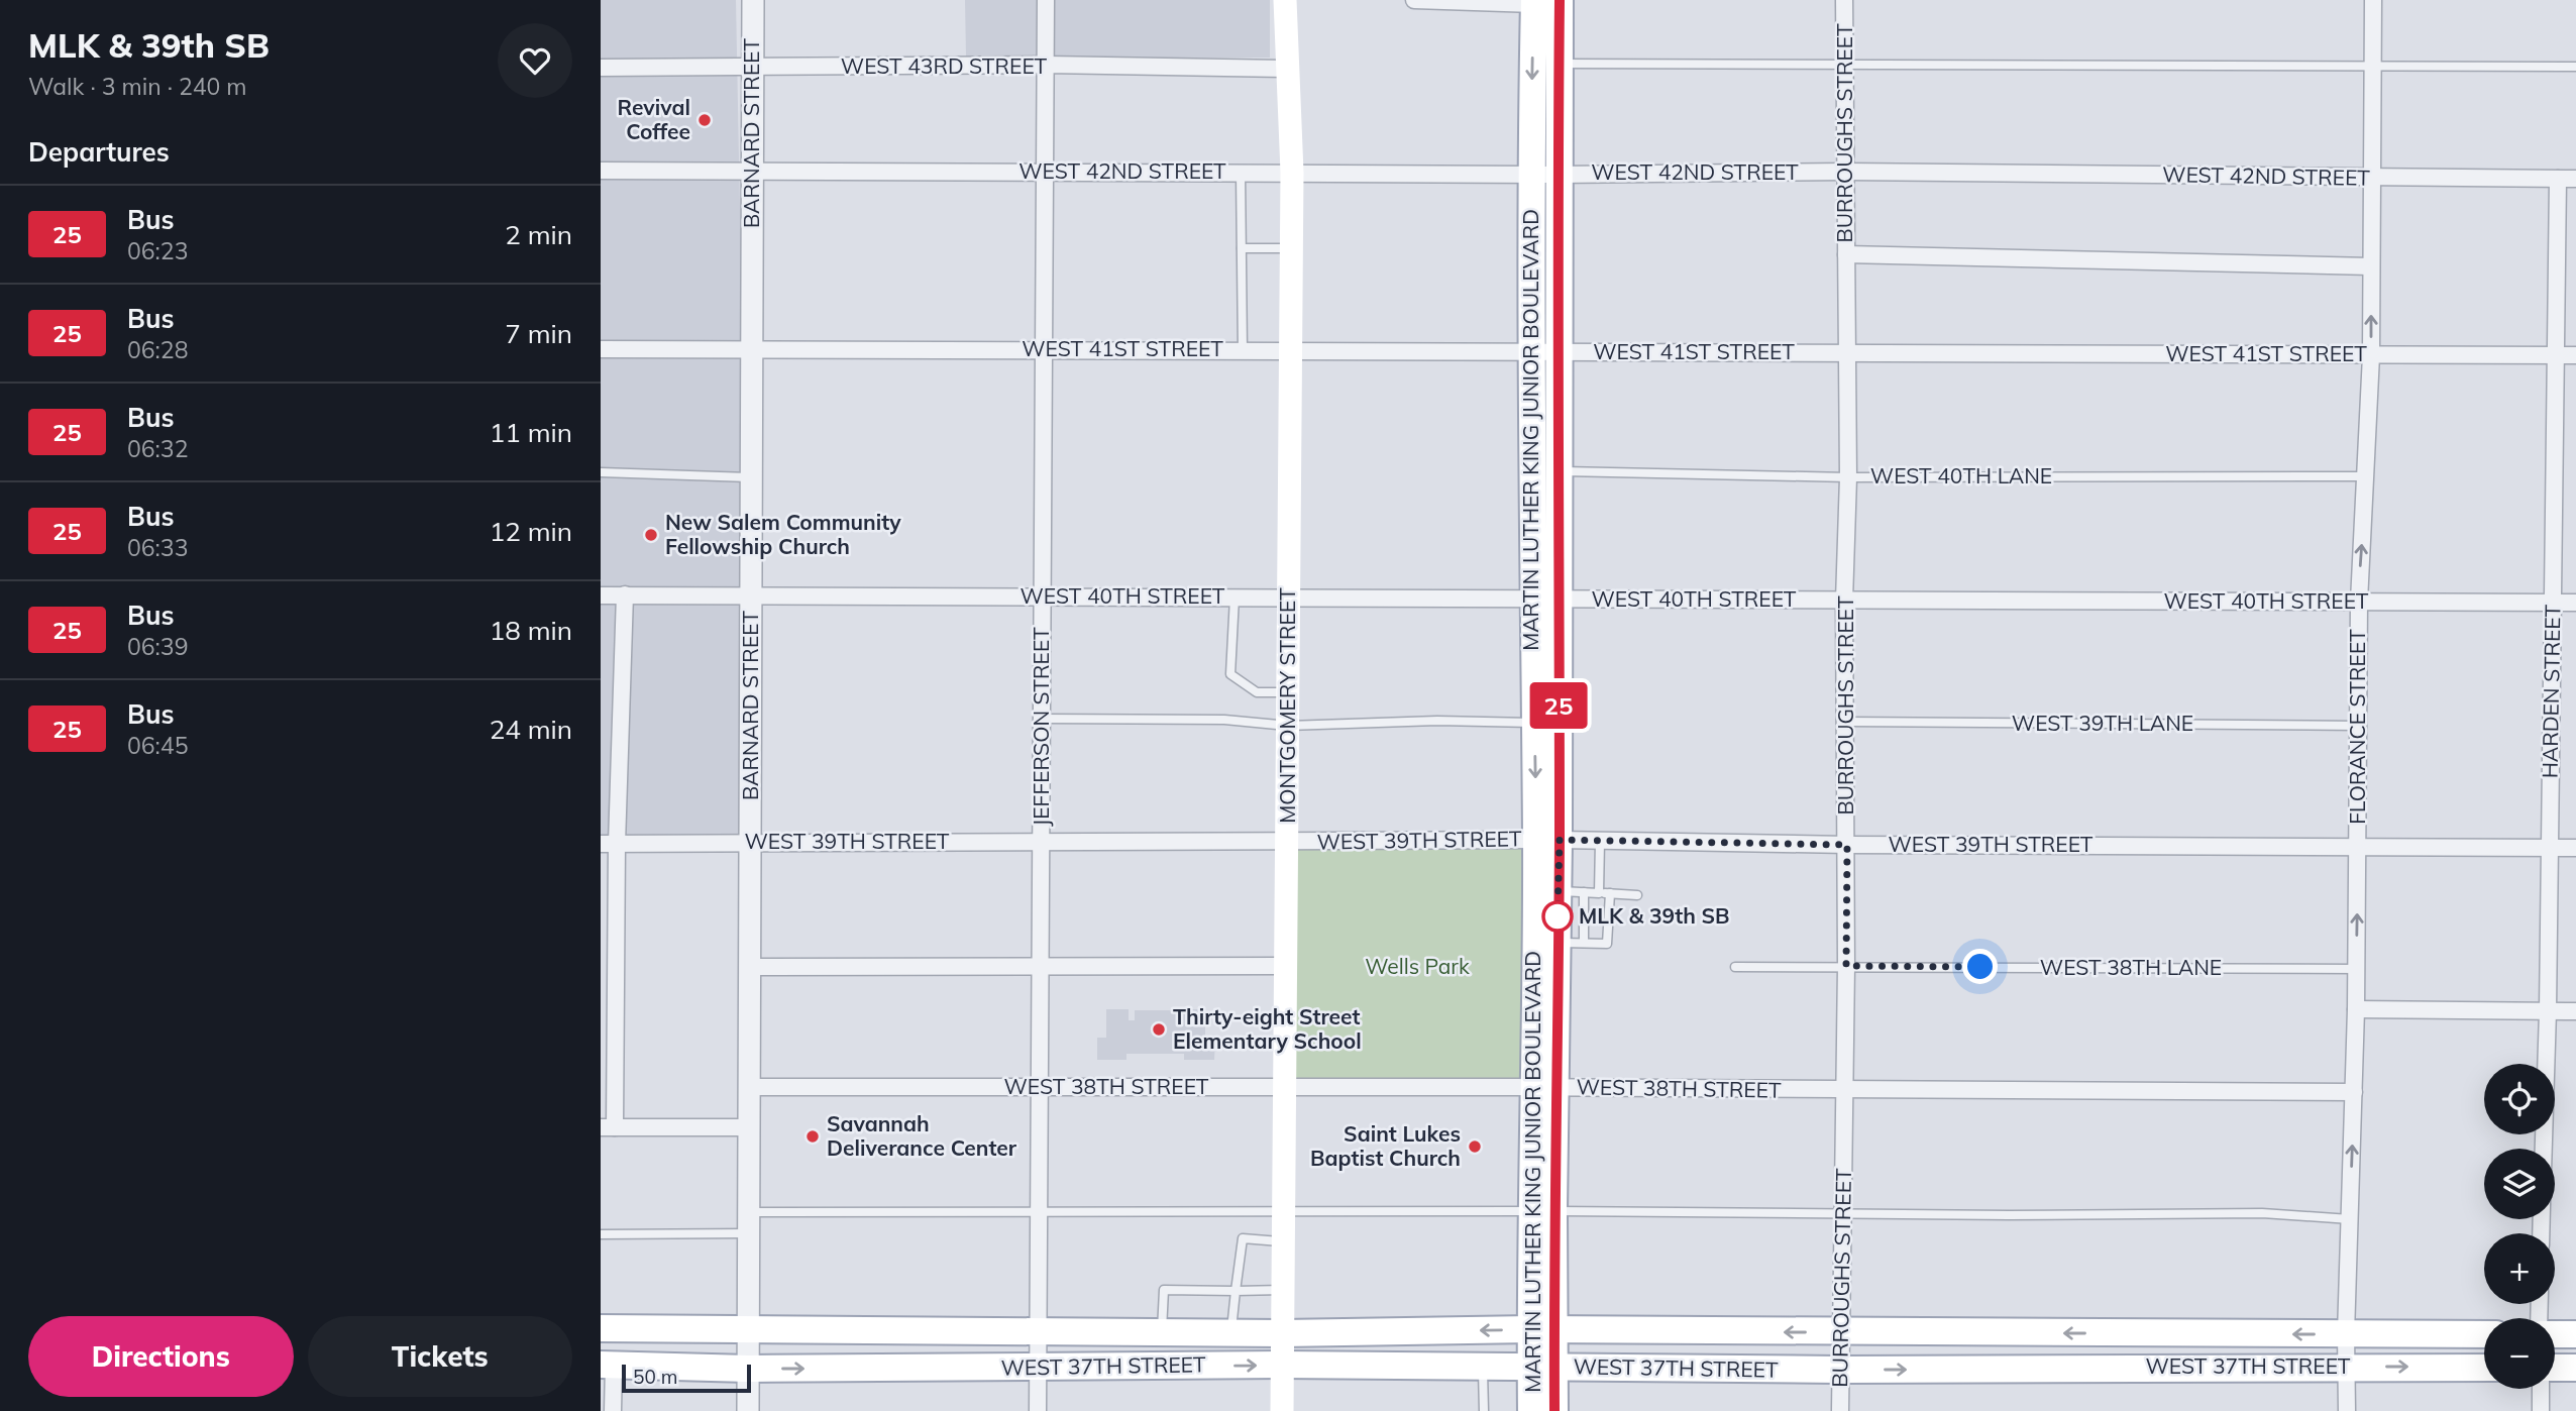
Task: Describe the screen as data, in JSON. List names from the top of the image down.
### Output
{
  "streets": {
    "main road": ["MARTIN LUTHER KING JUNIOR BOULEVARD", "MONTGOMERY STREET", "WEST 37TH STREET"],
    "street": [
      "WEST 43RD STREET",
      "BARNARD STREET",
      "BURROUGHS STREET",
      "WEST 42ND STREET",
      "WEST 41ST STREET",
      "WEST 40TH STREET",
      "HARDEN STREET",
      "JEFFERSON STREET",
      "FLORANCE STREET",
      "WEST 39TH STREET",
      "WEST 38TH STREET"
    ],
    "lane": ["WEST 40TH LANE", "WEST 39TH LANE", "WEST 38TH LANE"]
  },
  "crossings": [
    ["WEST 43RD STREET", "BARNARD STREET"],
    ["WEST 43RD STREET", "MONTGOMERY STREET"],
    ["WEST 43RD STREET", "JEFFERSON STREET"],
    ["BARNARD STREET", "WEST 42ND STREET"],
    ["BARNARD STREET", "WEST 41ST STREET"],
    ["BARNARD STREET", "WEST 40TH STREET"],
    ["BARNARD STREET", "WEST 39TH STREET"],
    ["BARNARD STREET", "WEST 38TH STREET"],
    ["BARNARD STREET", "WEST 37TH STREET"],
    ["BURROUGHS STREET", "WEST 42ND STREET"],
    ["BURROUGHS STREET", "WEST 41ST STREET"],
    ["BURROUGHS STREET", "WEST 40TH LANE"],
    ["BURROUGHS STREET", "WEST 40TH STREET"],
    ["BURROUGHS STREET", "WEST 39TH LANE"],
    ["BURROUGHS STREET", "WEST 39TH STREET"],
    ["BURROUGHS STREET", "WEST 38TH LANE"],
    ["BURROUGHS STREET", "WEST 38TH STREET"],
    ["BURROUGHS STREET", "WEST 37TH STREET"],
    ["WEST 42ND STREET", "MARTIN LUTHER KING JUNIOR BOULEVARD"],
    ["WEST 42ND STREET", "HARDEN STREET"],
    ["WEST 42ND STREET", "MONTGOMERY STREET"],
    ["WEST 42ND STREET", "JEFFERSON STREET"],
    ["WEST 42ND STREET", "FLORANCE STREET"],
    ["WEST 41ST STREET", "MARTIN LUTHER KING JUNIOR BOULEVARD"],
    ["WEST 41ST STREET", "HARDEN STREET"],
    ["WEST 41ST STREET", "MONTGOMERY STREET"],
    ["WEST 41ST STREET", "JEFFERSON STREET"],
    ["WEST 41ST STREET", "FLORANCE STREET"],
    ["MARTIN LUTHER KING JUNIOR BOULEVARD", "WEST 40TH LANE"],
    ["MARTIN LUTHER KING JUNIOR BOULEVARD", "WEST 40TH STREET"],
    ["MARTIN LUTHER KING JUNIOR BOULEVARD", "WEST 39TH STREET"],
    ["MARTIN LUTHER KING JUNIOR BOULEVARD", "WEST 38TH STREET"],
    ["MARTIN LUTHER KING JUNIOR BOULEVARD", "WEST 37TH STREET"],
    ["WEST 40TH LANE", "FLORANCE STREET"],
    ["WEST 40TH STREET", "HARDEN STREET"],
    ["WEST 40TH STREET", "MONTGOMERY STREET"],
    ["WEST 40TH STREET", "JEFFERSON STREET"],
    ["WEST 40TH STREET", "FLORANCE STREET"],
    ["HARDEN STREET", "WEST 39TH STREET"],
    ["MONTGOMERY STREET", "WEST 39TH STREET"],
    ["MONTGOMERY STREET", "WEST 38TH STREET"],
    ["MONTGOMERY STREET", "WEST 37TH STREET"],
    ["WEST 39TH LANE", "FLORANCE STREET"],
    ["JEFFERSON STREET", "WEST 39TH STREET"],
    ["JEFFERSON STREET", "WEST 38TH STREET"],
    ["JEFFERSON STREET", "WEST 37TH STREET"],
    ["FLORANCE STREET", "WEST 39TH STREET"],
    ["FLORANCE STREET", "WEST 38TH LANE"],
    ["FLORANCE STREET", "WEST 38TH STREET"],
    ["FLORANCE STREET", "WEST 37TH STREET"]
  ],
  "parks": ["Wells Park"],
  "places": [
    "Revival Coffee",
    "New Salem Community Fellowship Church",
    "MLK & 39th SB",
    "Thirty-eight Street Elementary School",
    "Savannah Deliverance Center",
    "Saint Lukes Baptist Church"
  ],
  "lines": ["bus line 25"],
  "scale_bar": "50 m",
  "page": {
    "heading": [
      ["MLK & 39th SB", "Walk · 3 min · 240 m"],
      "Departures"
    ],
    "on_map": "25",
    "list": [
      {
        "mark": "25",
        "name": "Bus",
        "note": "06:23",
        "value": "2 min"
      },
      {
        "mark": "25",
        "name": "Bus",
        "note": "06:28",
        "value": "7 min"
      },
      {
        "mark": "25",
        "name": "Bus",
        "note": "06:32",
        "value": "11 min"
      },
      {
        "mark": "25",
        "name": "Bus",
        "note": "06:33",
        "value": "12 min"
      },
      {
        "mark": "25",
        "name": "Bus",
        "note": "06:39",
        "value": "18 min"
      },
      {
        "mark": "25",
        "name": "Bus",
        "note": "06:45",
        "value": "24 min"
      }
    ],
    "map_buttons": ["+", "−"],
    "buttons": ["Directions", "Tickets"],
    "scale": "50 m"
  }
}
